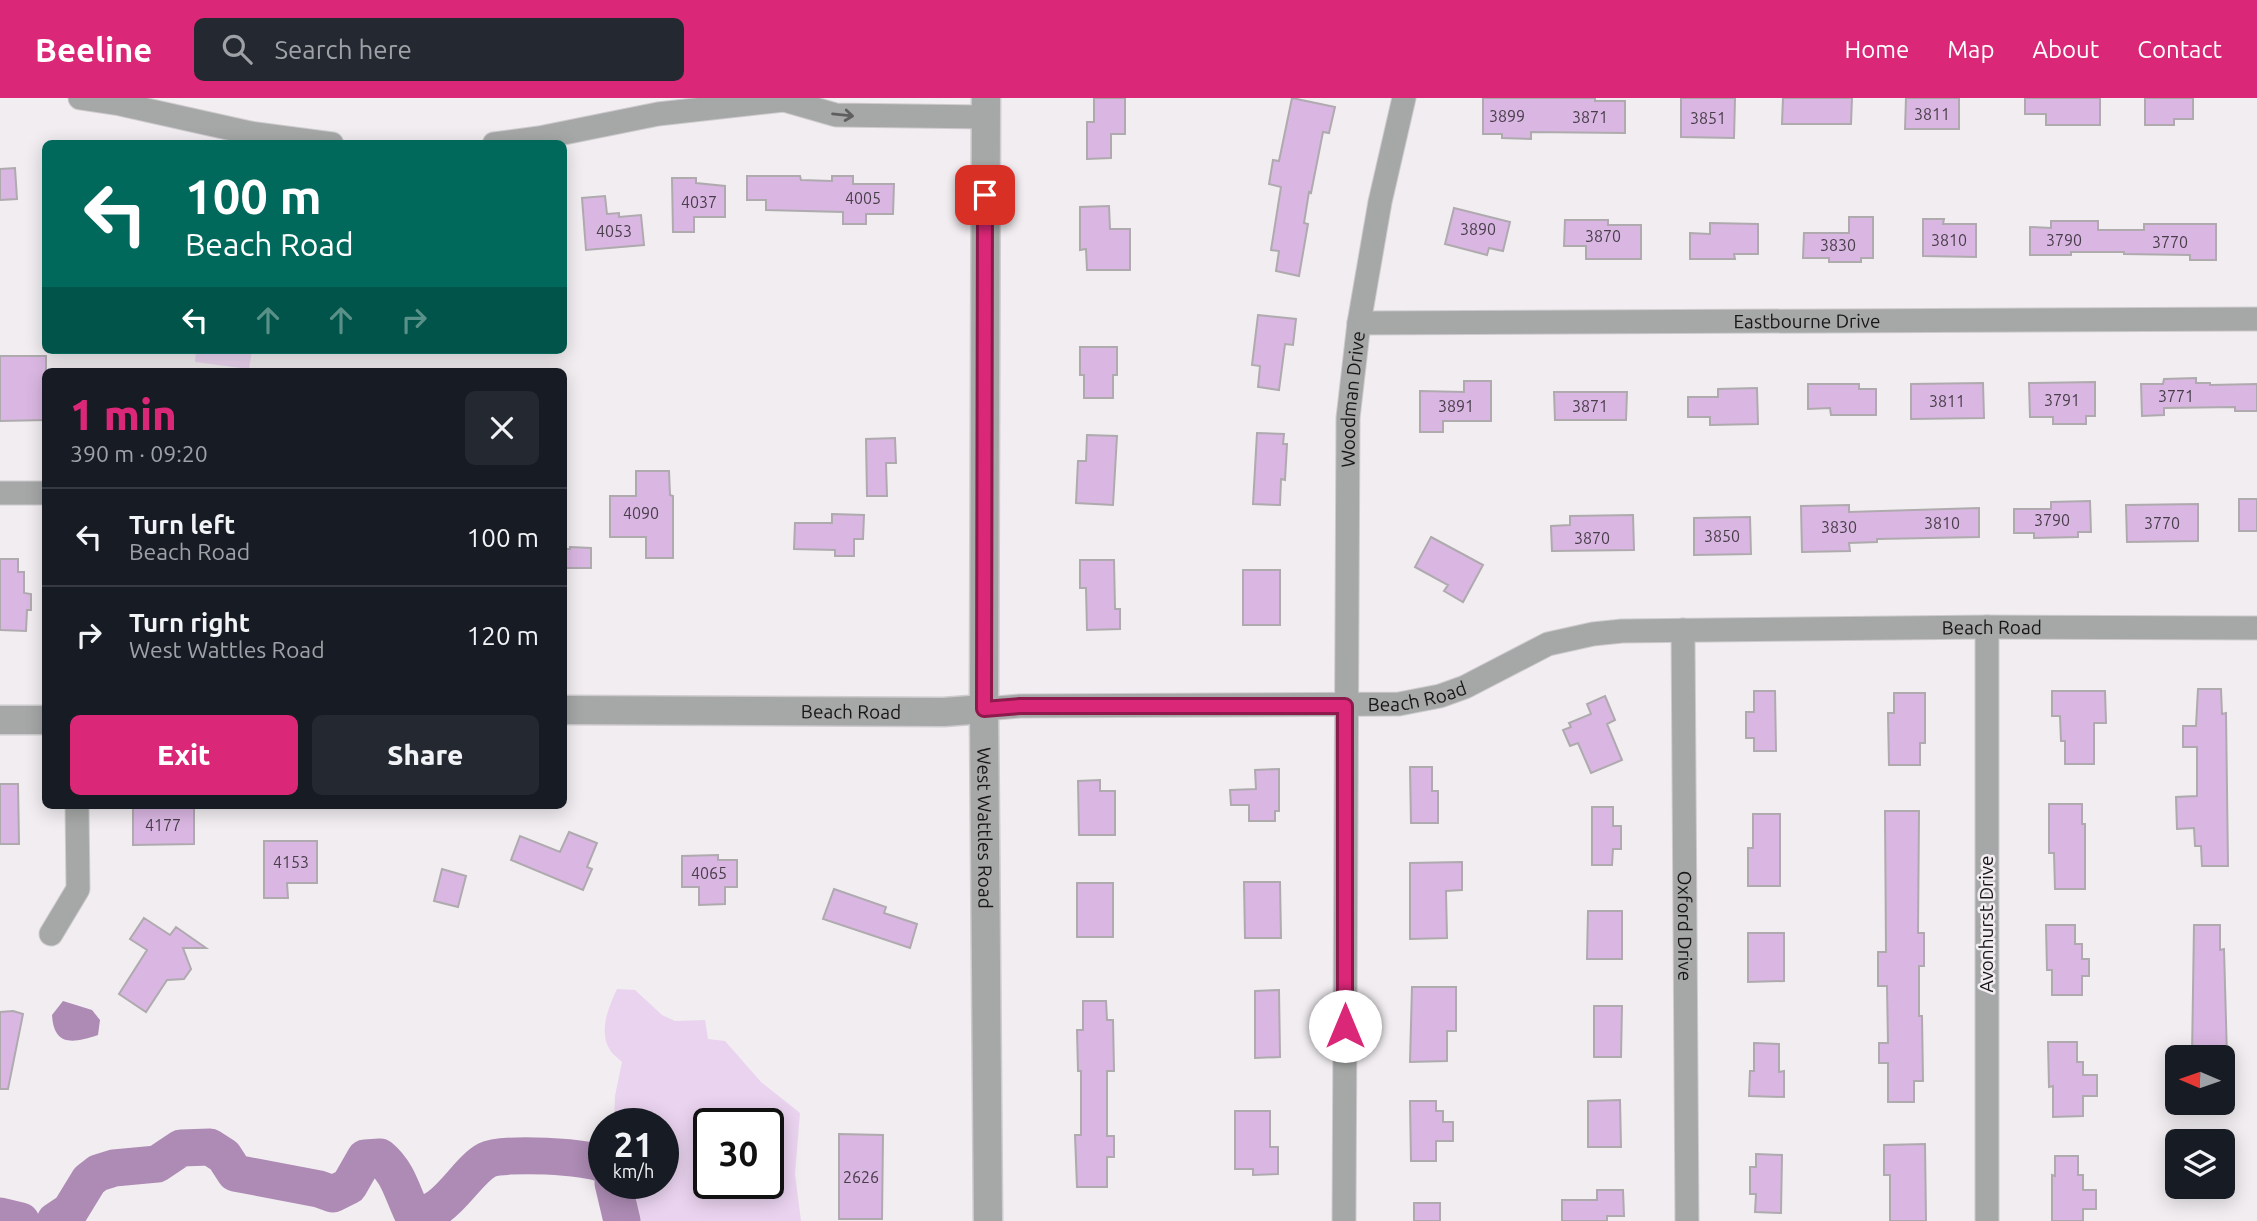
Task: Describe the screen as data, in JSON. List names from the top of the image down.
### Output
{
  "streets": {
    "street": [
      "Eastbourne Drive",
      "Woodman Drive",
      "Beach Road",
      "West Wattles Road",
      "Avonhurst Drive",
      "Oxford Drive"
    ]
  },
  "crossings": [
    ["Eastbourne Drive", "Woodman Drive"],
    ["Woodman Drive", "Beach Road"],
    ["Beach Road", "West Wattles Road"],
    ["Beach Road", "Avonhurst Drive"],
    ["Beach Road", "Oxford Drive"]
  ],
  "house_numbers": [
    "3811",
    "3899",
    "3871",
    "3851",
    "4005",
    "4037",
    "3890",
    "4053",
    "3870",
    "3810",
    "3790",
    "3770",
    "3830",
    "3771",
    "3791",
    "3811",
    "3891",
    "3871",
    "4090",
    "3790",
    "3810",
    "3770",
    "3830",
    "3850",
    "3870",
    "4177",
    "4153",
    "4065",
    "2626"
  ],
  "north": "left",
  "page": {
    "header": "Beeline",
    "search": "Search here",
    "nav": [
      "Home",
      "Map",
      "About",
      "Contact"
    ],
    "turn": ["100 m", "Beach Road"],
    "heading": ["1 min", "390 m · 09:20"],
    "list": [
      {
        "name": "Turn left",
        "note": "Beach Road",
        "value": "100 m"
      },
      {
        "name": "Turn right",
        "note": "West Wattles Road",
        "value": "120 m"
      }
    ],
    "buttons": ["Exit", "Share"],
    "speed": "21 km/h",
    "limit": "30"
  }
}
